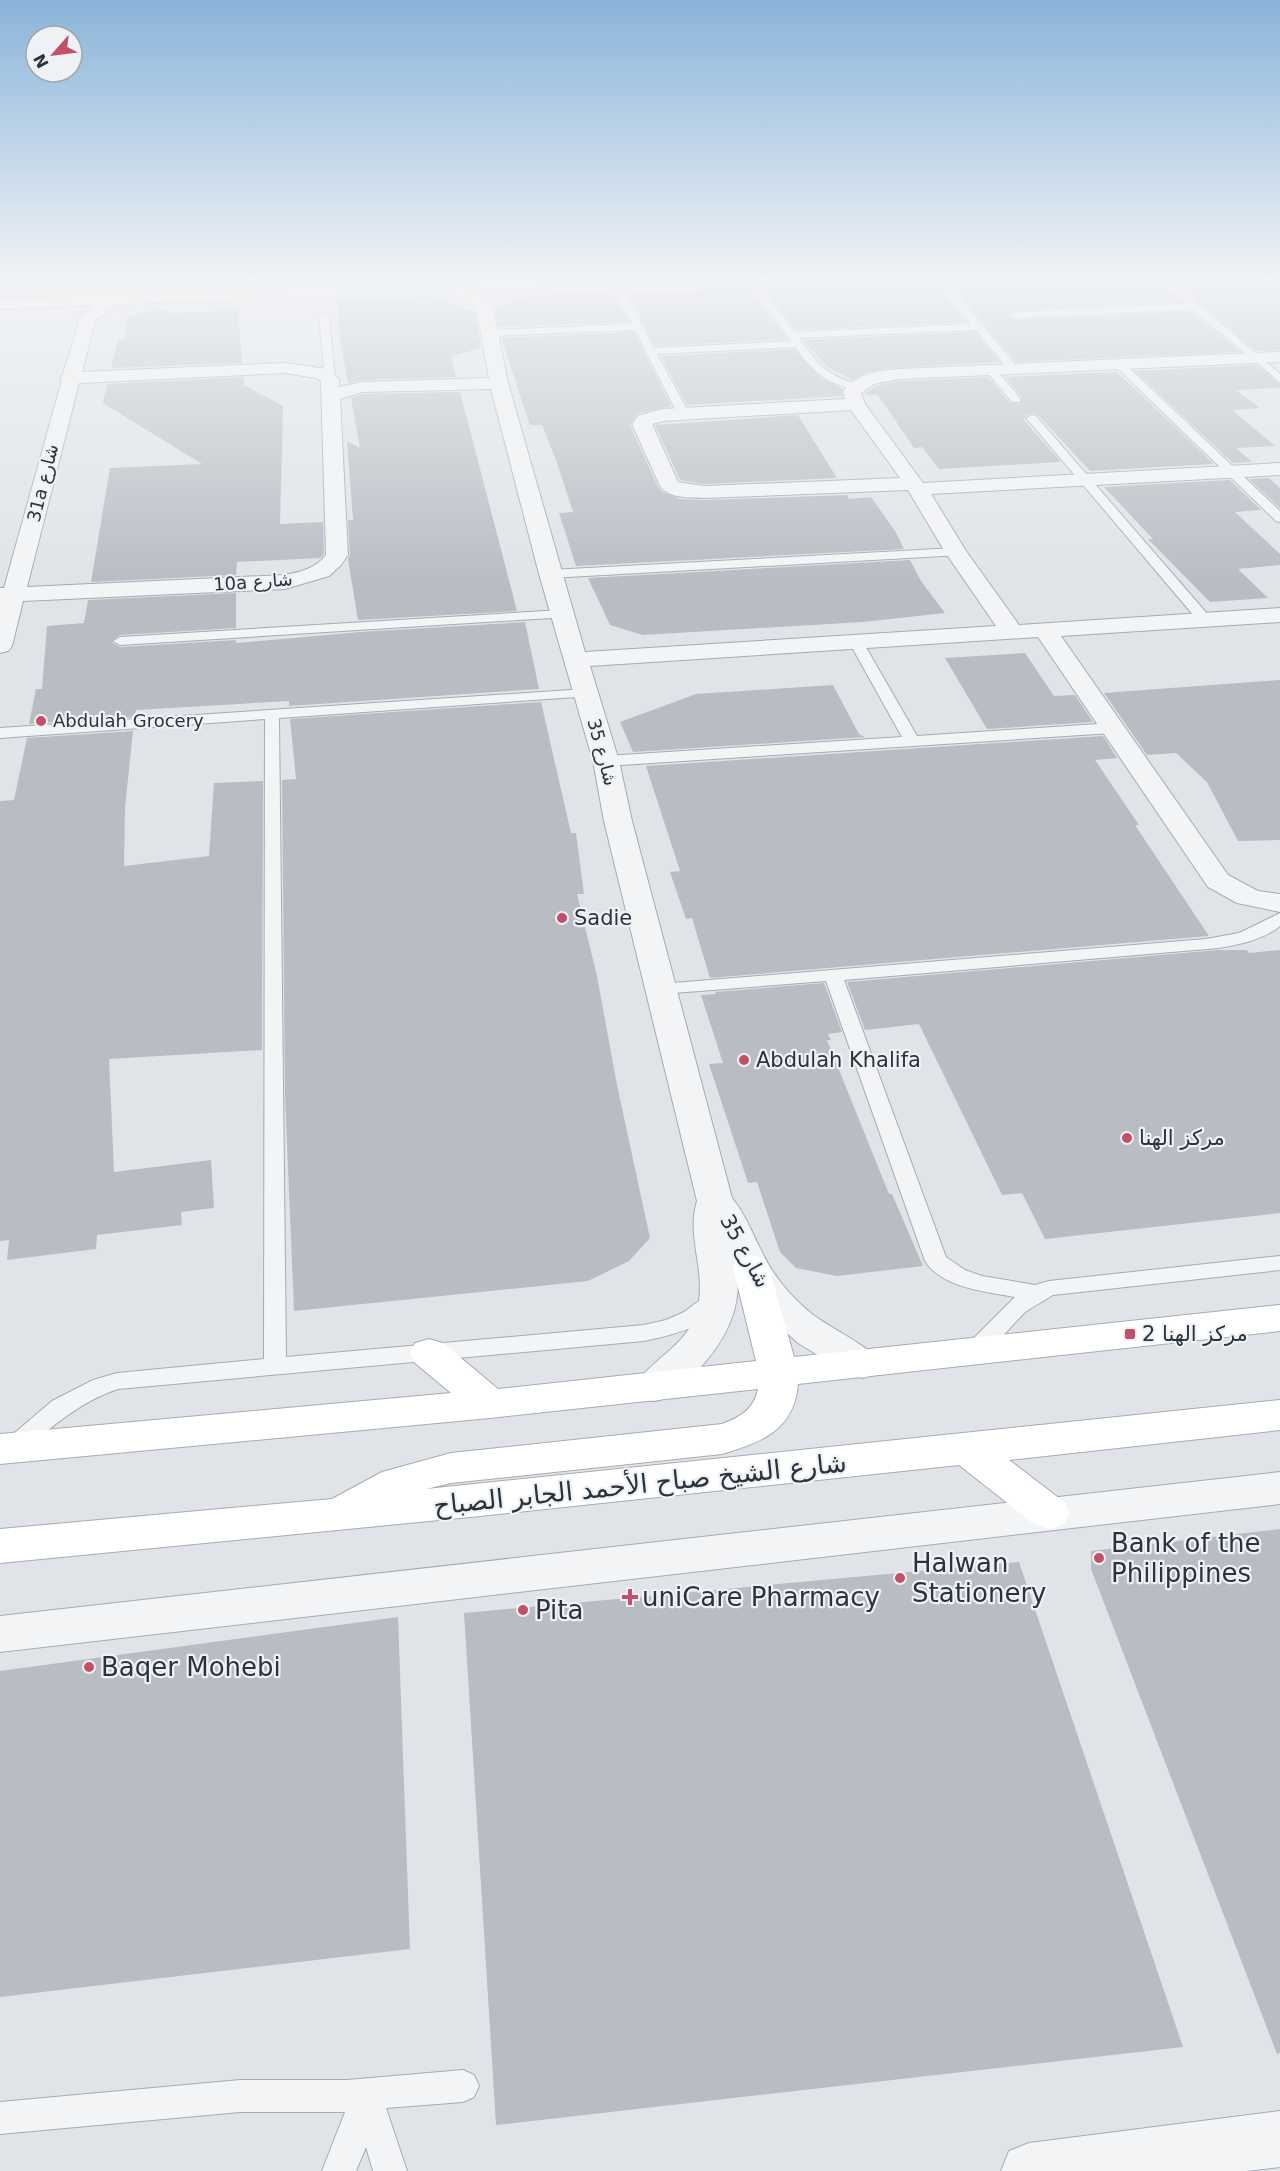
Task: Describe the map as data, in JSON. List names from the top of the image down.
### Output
{
  "streets": {
    "main road": ["شارع الشيخ صباح الأحمد الجابر الصباح"],
    "street": ["31a شارع", "10a شارع", "شارع 35"]
  },
  "crossings": [
    ["31a شارع", "10a شارع"]
  ],
  "places": {
    "other": [
      "Abdulah Grocery",
      "Sadie",
      "Abdulah Khalifa",
      "مركز الهنا",
      "Bank of the Philippines",
      "Halwan Stationery",
      "Pita",
      "Baqer Mohebi"
    ],
    "transit": ["مركز الهنا 2"],
    "health": ["uniCare Pharmacy"]
  },
  "north": "bottom left"
}
